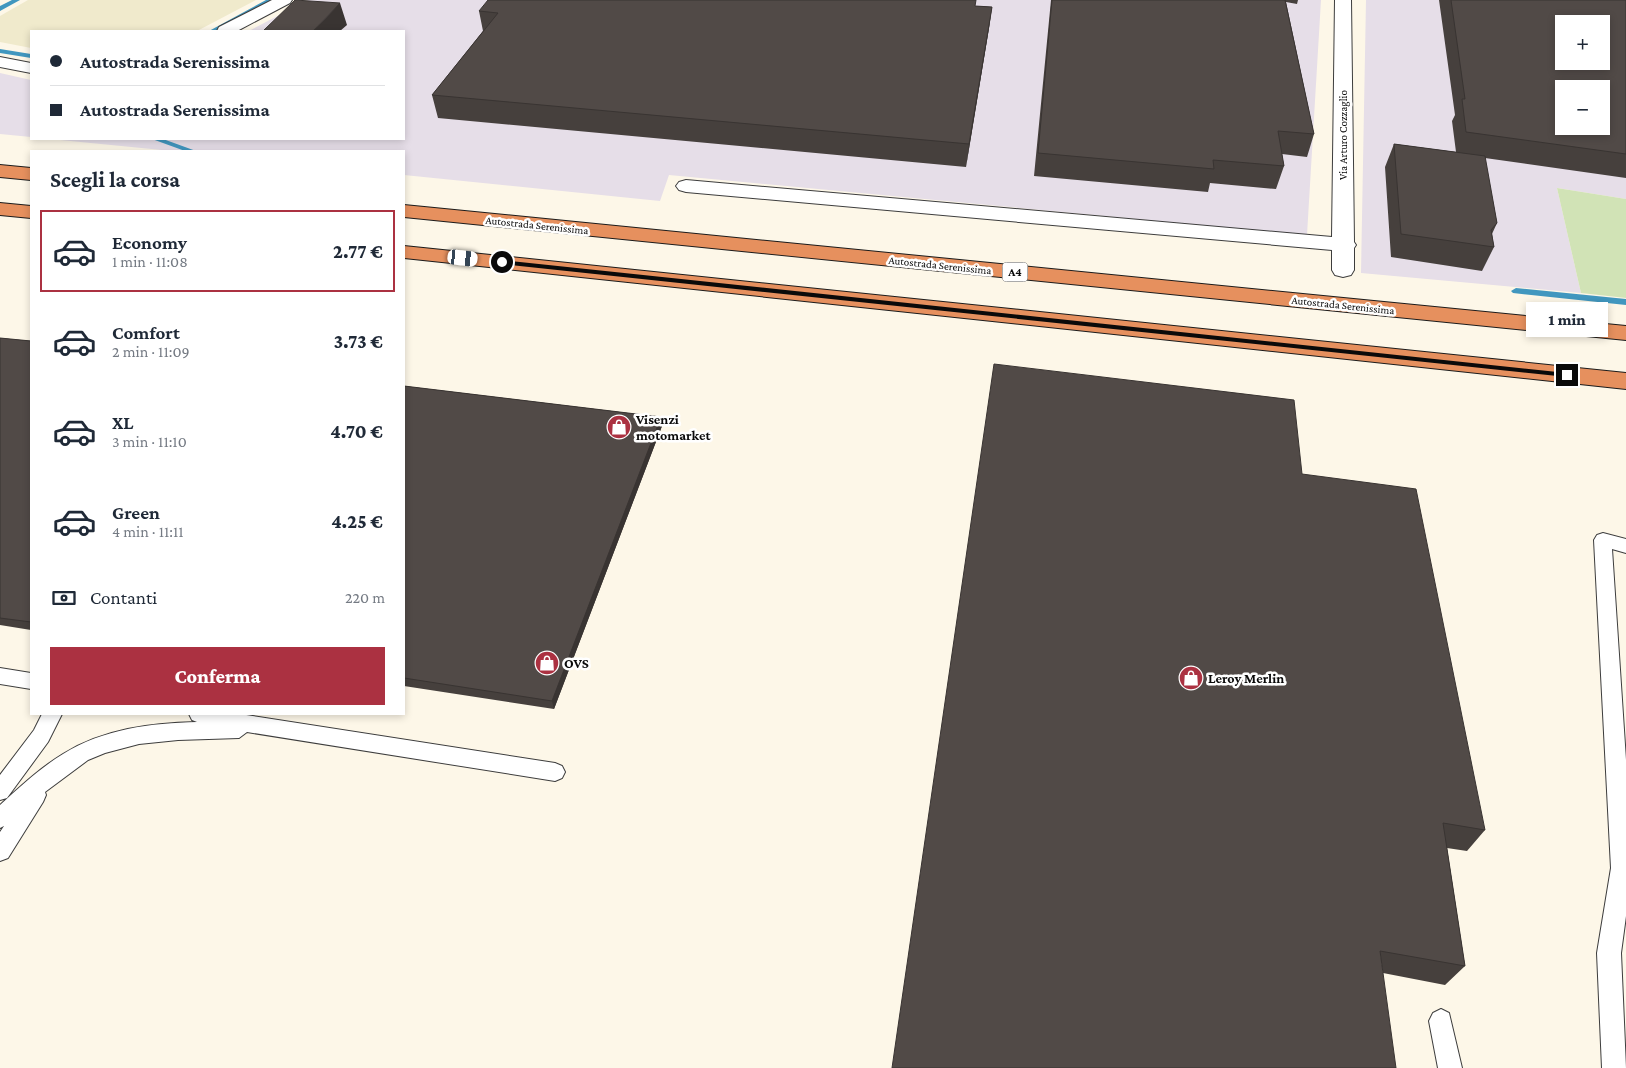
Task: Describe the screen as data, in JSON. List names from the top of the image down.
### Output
{
  "streets": {
    "highway": ["Autostrada Serenissima", "A4"],
    "street": ["Via Arturo Cozzaglio"]
  },
  "places": {
    "shop": ["Visenzi motomarket", "OVS", "Leroy Merlin"]
  },
  "page": {
    "map_buttons": ["+", "−"],
    "banner": ["Autostrada Serenissima", "Autostrada Serenissima"],
    "heading": "Scegli la corsa",
    "list": [
      {
        "name": "Economy",
        "note": "1 min · 11:08",
        "value": "2.77 €"
      },
      {
        "name": "Comfort",
        "note": "2 min · 11:09",
        "value": "3.73 €"
      },
      {
        "name": "XL",
        "note": "3 min · 11:10",
        "value": "4.70 €"
      },
      {
        "name": "Green",
        "note": "4 min · 11:11",
        "value": "4.25 €"
      }
    ],
    "bubble": "1 min",
    "pay": ["Contanti", "220 m"],
    "buttons": "Conferma"
  }
}
